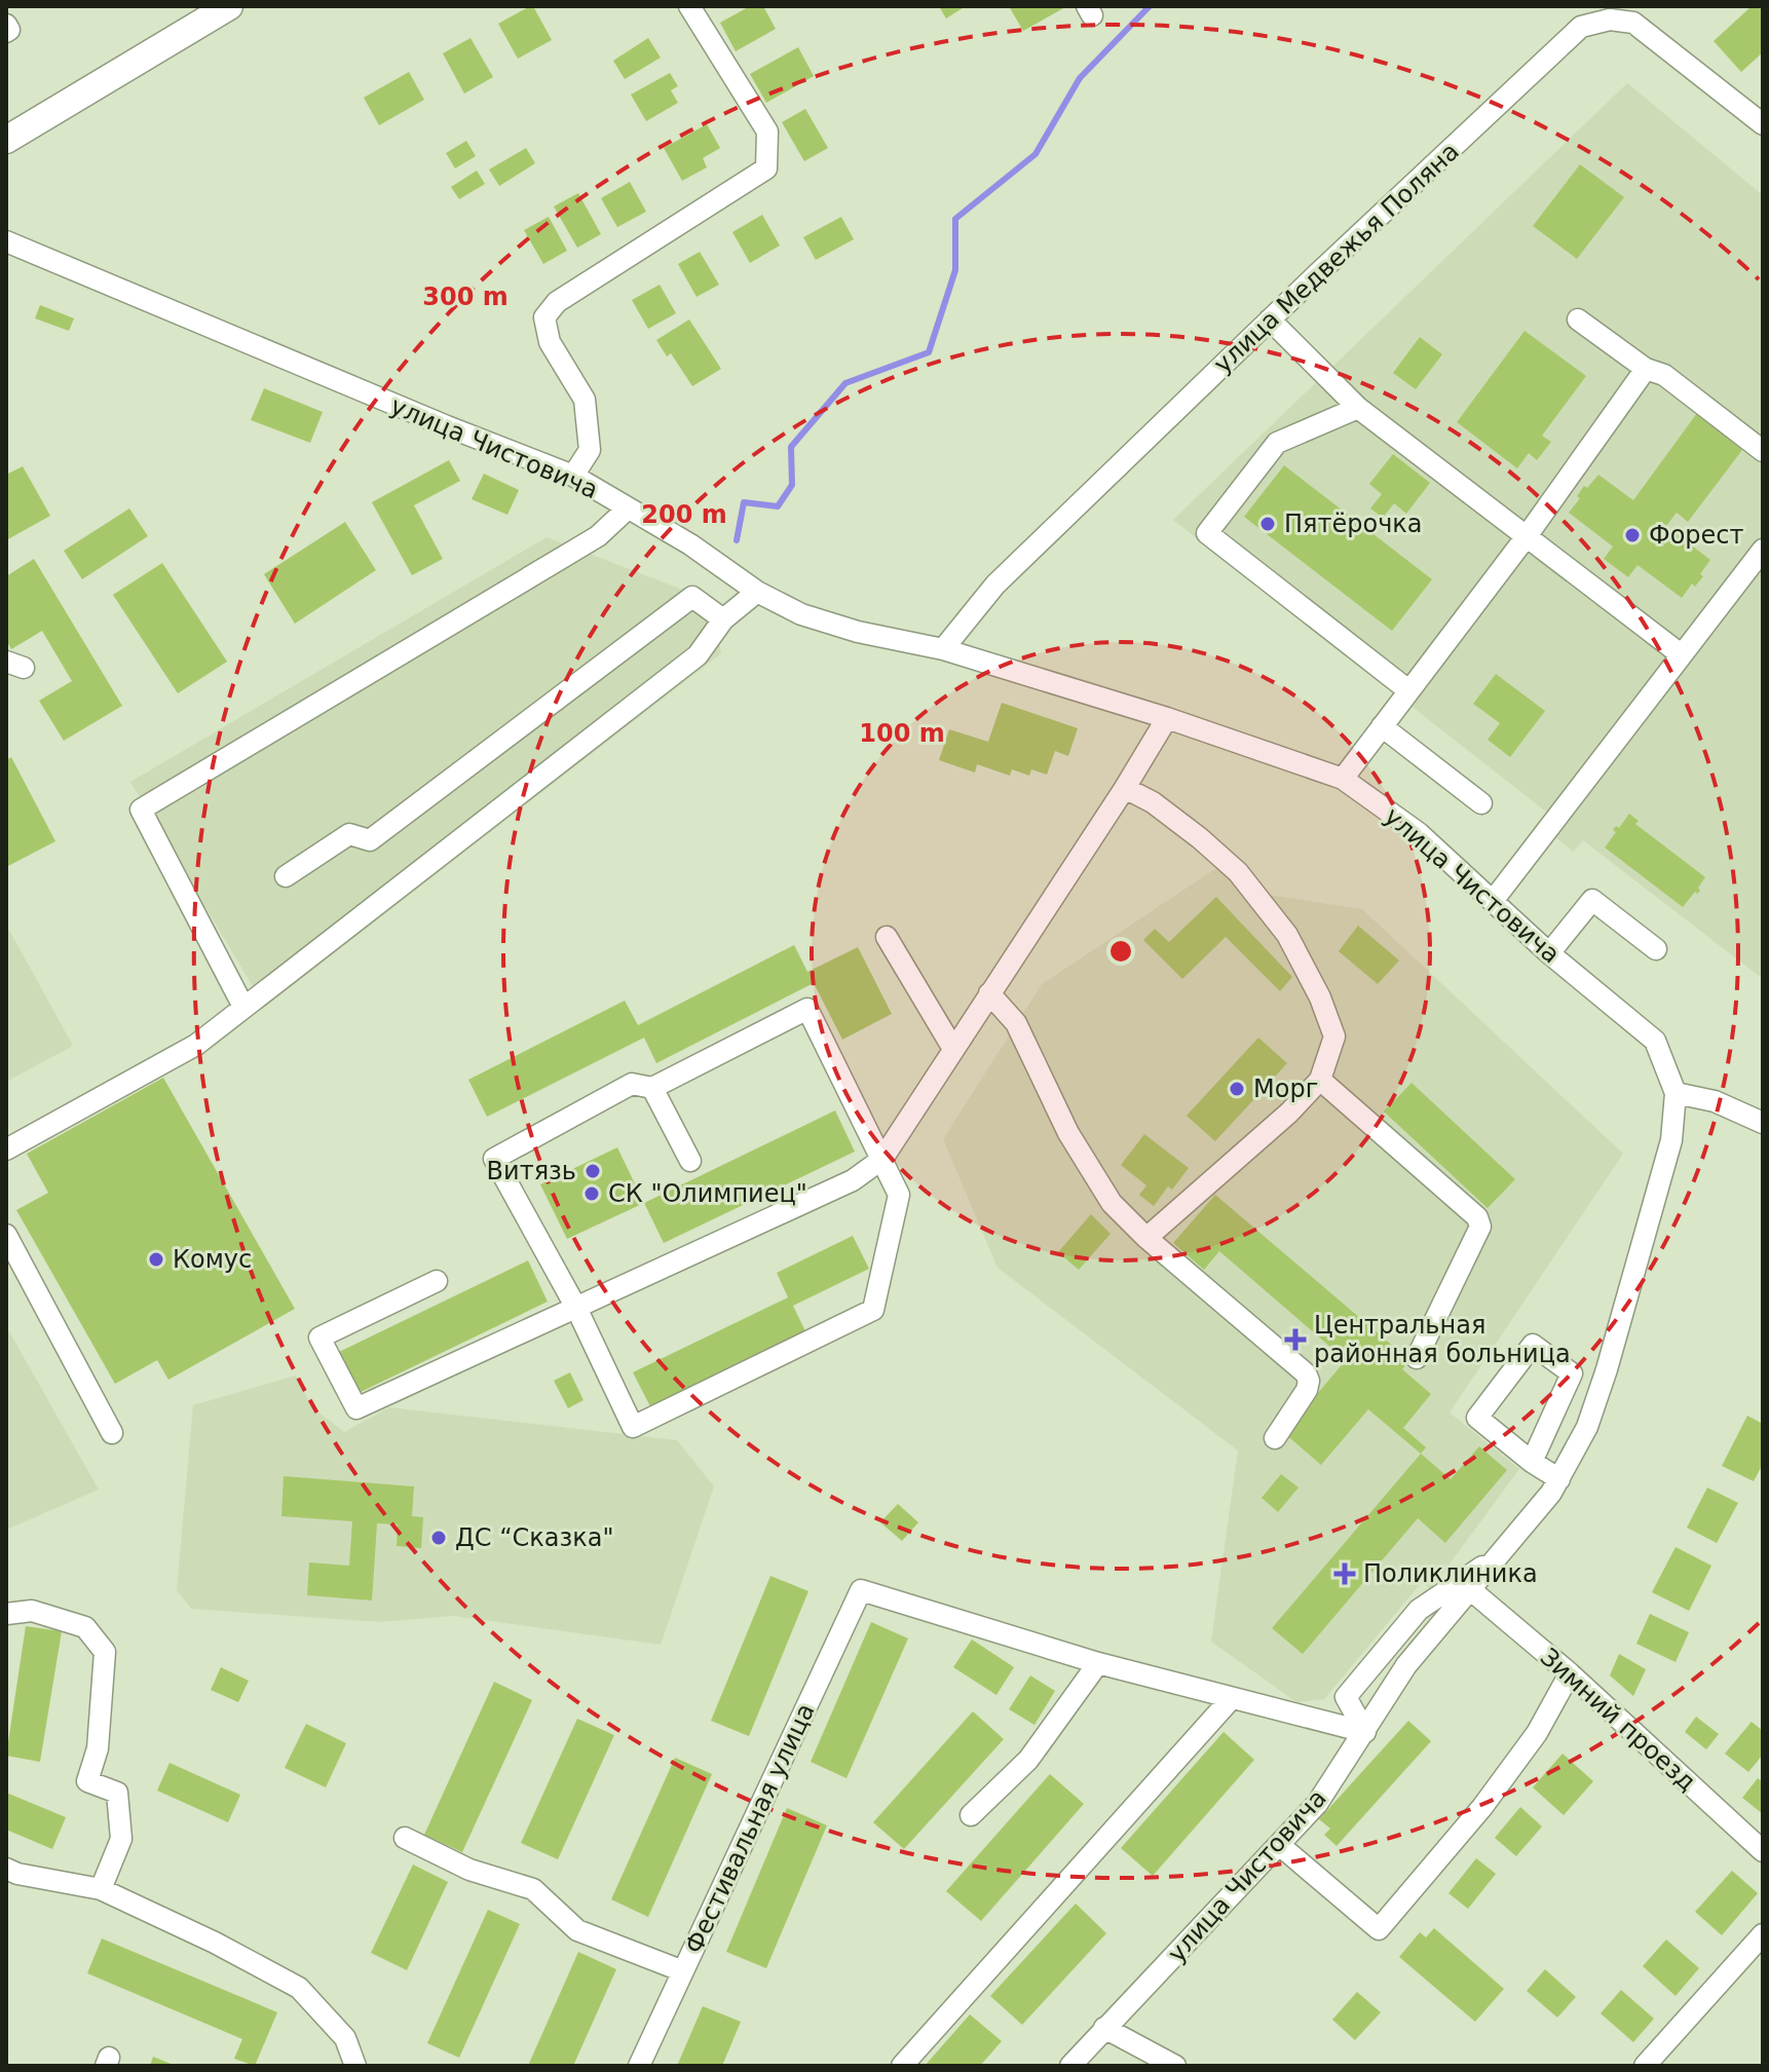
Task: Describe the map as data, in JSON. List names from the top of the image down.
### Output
{
  "streets": {
    "street": [
      "улица Медвежья Поляна",
      "улица Чистовича",
      "Зимний проезд",
      "Фестивальная улица"
    ]
  },
  "crossings": [
    ["улица Медвежья Поляна", "улица Чистовича"],
    ["улица Чистовича", "Зимний проезд"]
  ],
  "places": {
    "other": [
      "Пятёрочка",
      "Форест",
      "Морг",
      "Витязь",
      "СК \"Олимпиец\"",
      "Комус",
      "ДС “Сказка\""
    ],
    "health": ["Центральная районная больница", "Поликлиника"]
  },
  "rings": ["300 m", "200 m", "100 m"]
}
